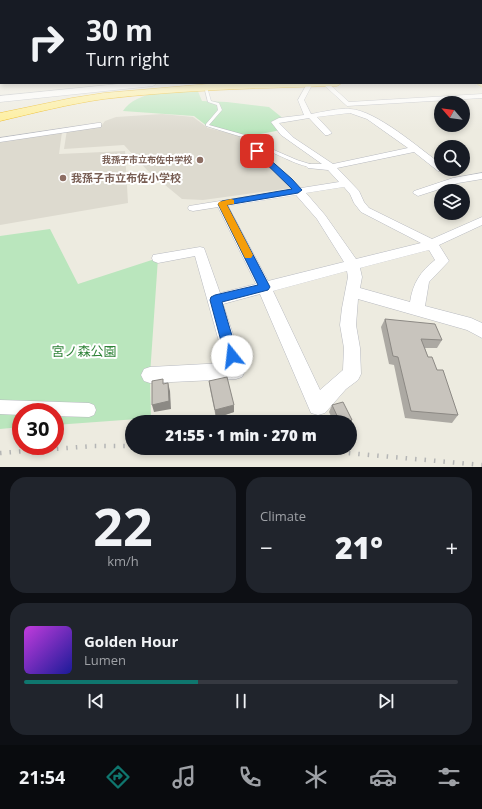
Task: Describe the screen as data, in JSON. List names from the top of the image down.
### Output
{
  "parks": ["宮ノ森公園"],
  "places": ["我孫子市立布佐中学校", "我孫子市立布佐小学校"],
  "north": "top left",
  "page": {
    "turn": ["30 m", "Turn right"],
    "limit": "30",
    "trip": "21:55 · 1 min · 270 m",
    "tile": [
      ["22", "km/h"],
      "Climate"
    ],
    "heat": ["−", "21°", "+"],
    "song": ["Golden Hour", "Lumen"],
    "tabs": "21:54"
  }
}
